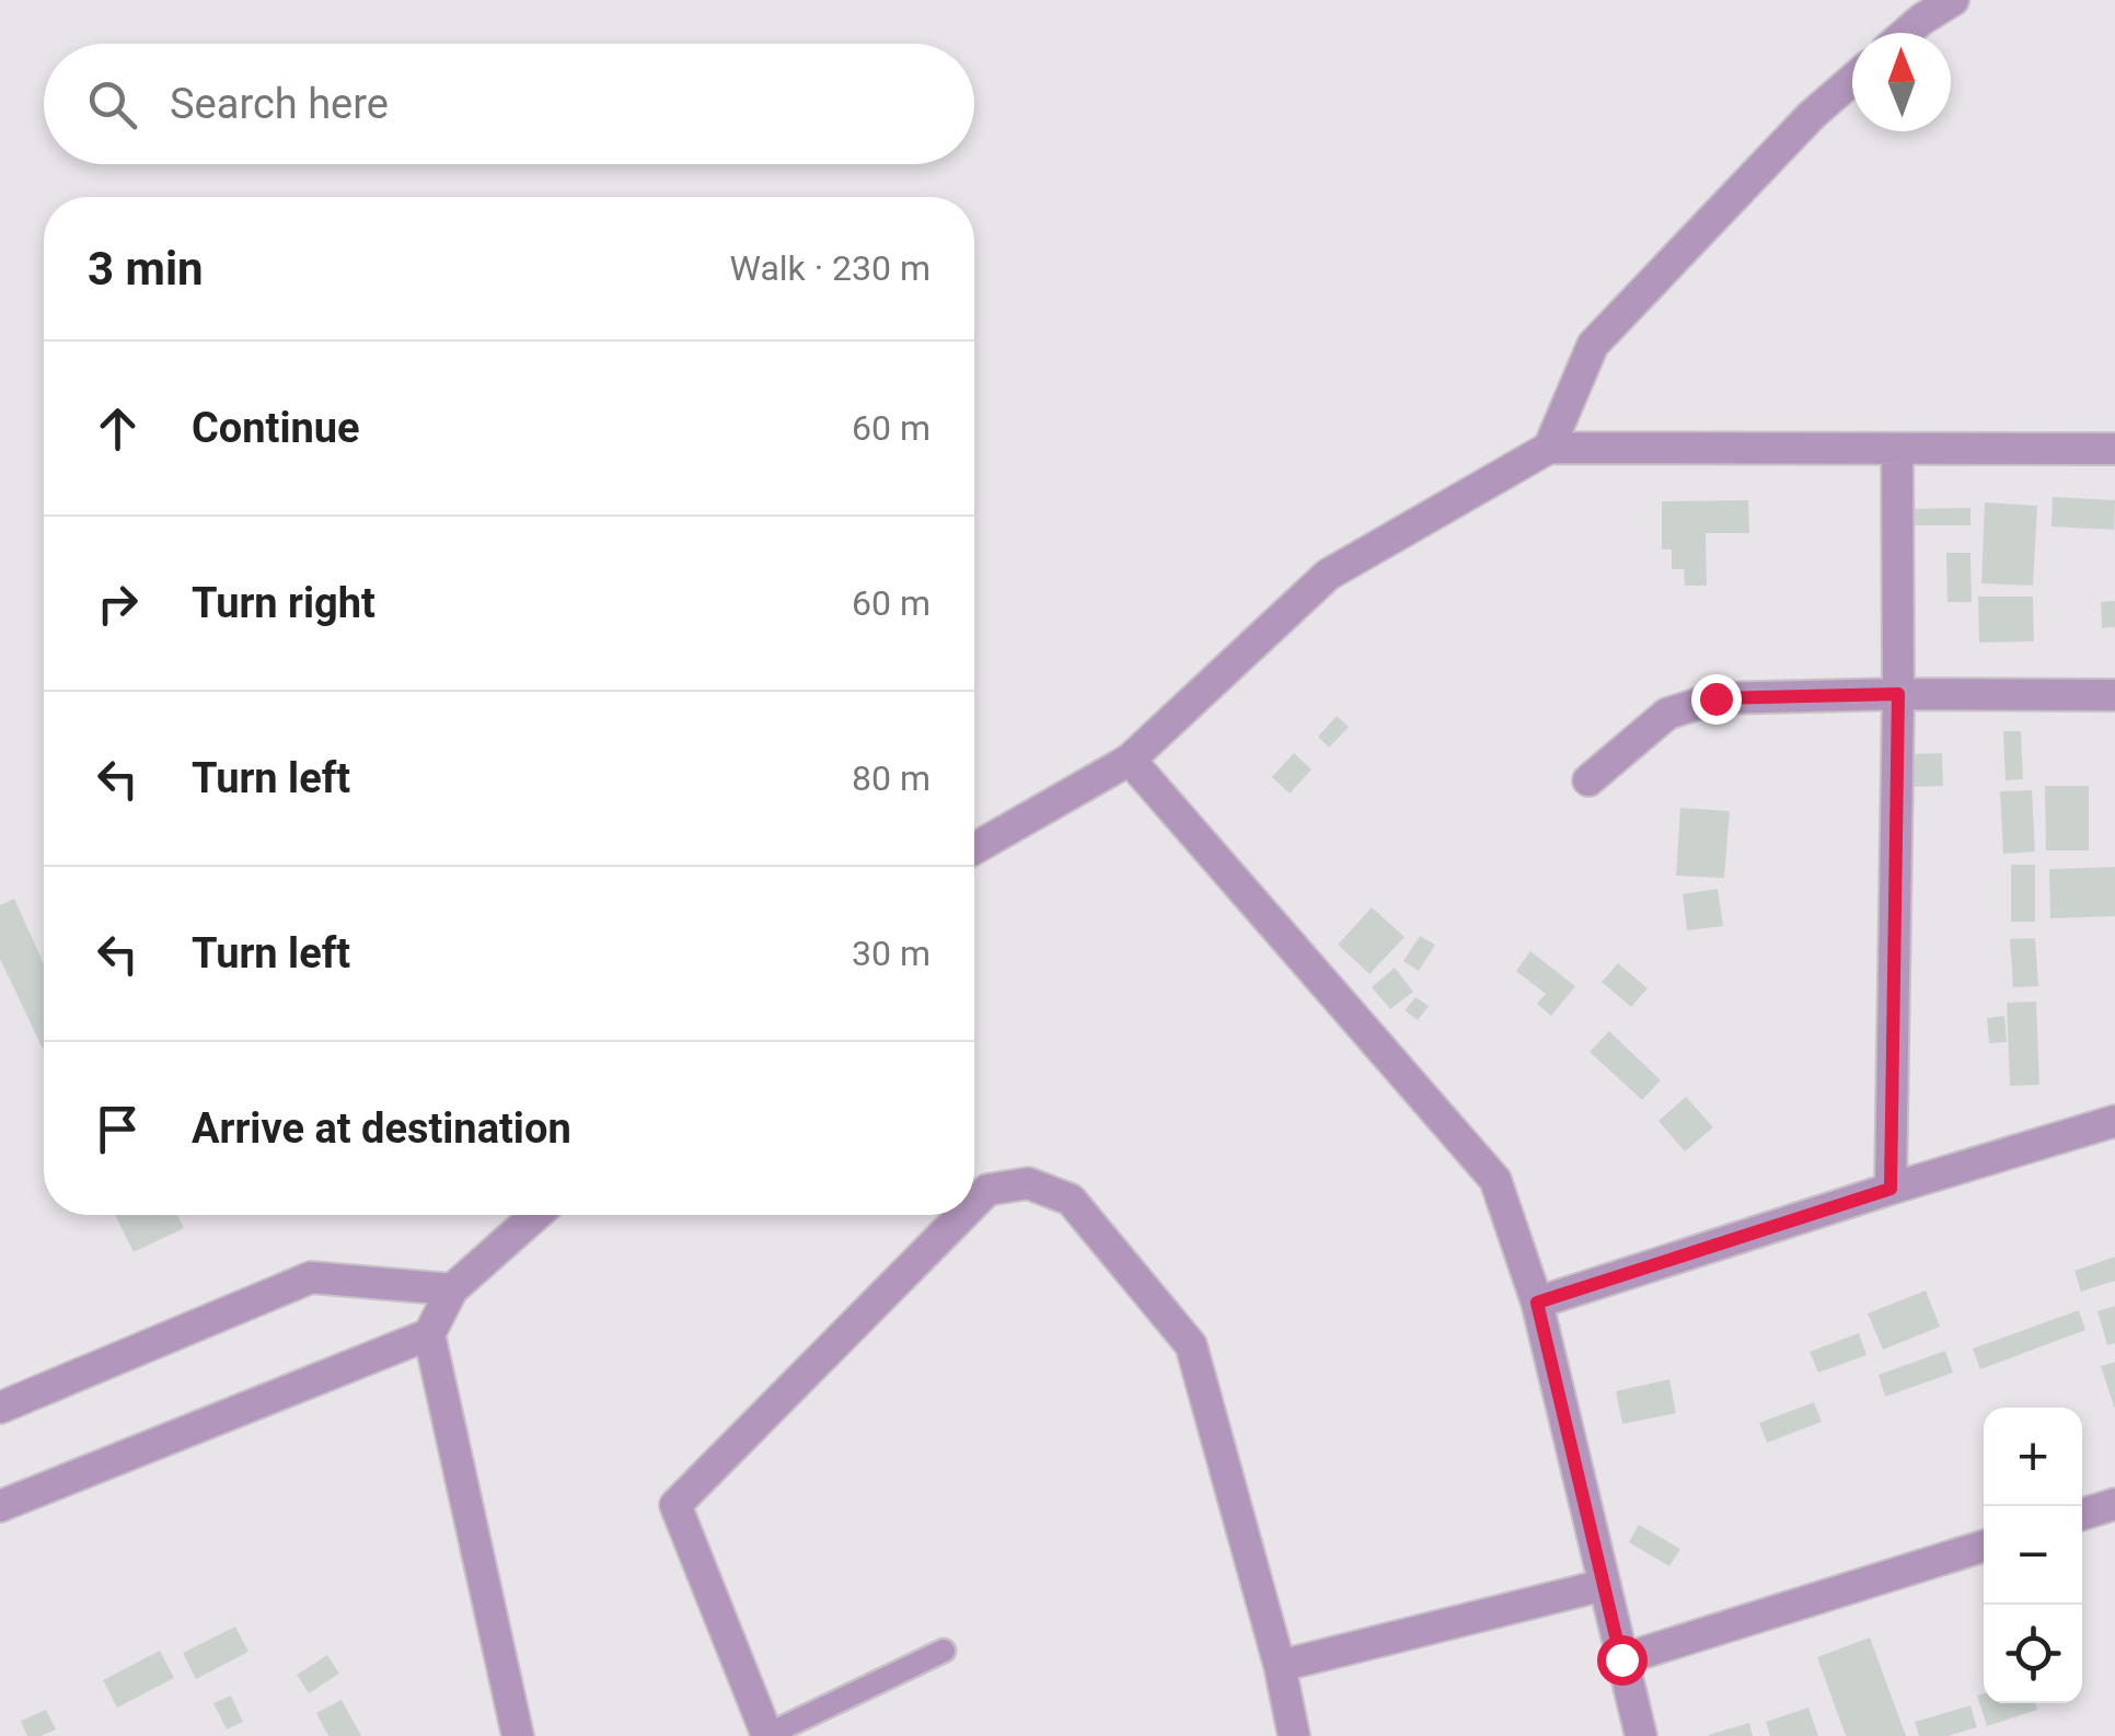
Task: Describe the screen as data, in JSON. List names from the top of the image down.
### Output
{
  "north": "top",
  "page": {
    "search": "Search here",
    "heading": ["3 min", "Walk · 230 m"],
    "list": [
      ["Continue", "60 m"],
      ["Turn right", "60 m"],
      ["Turn left", "80 m"],
      ["Turn left", "30 m"],
      "Arrive at destination"
    ],
    "map_buttons": ["+", "−"]
  }
}
